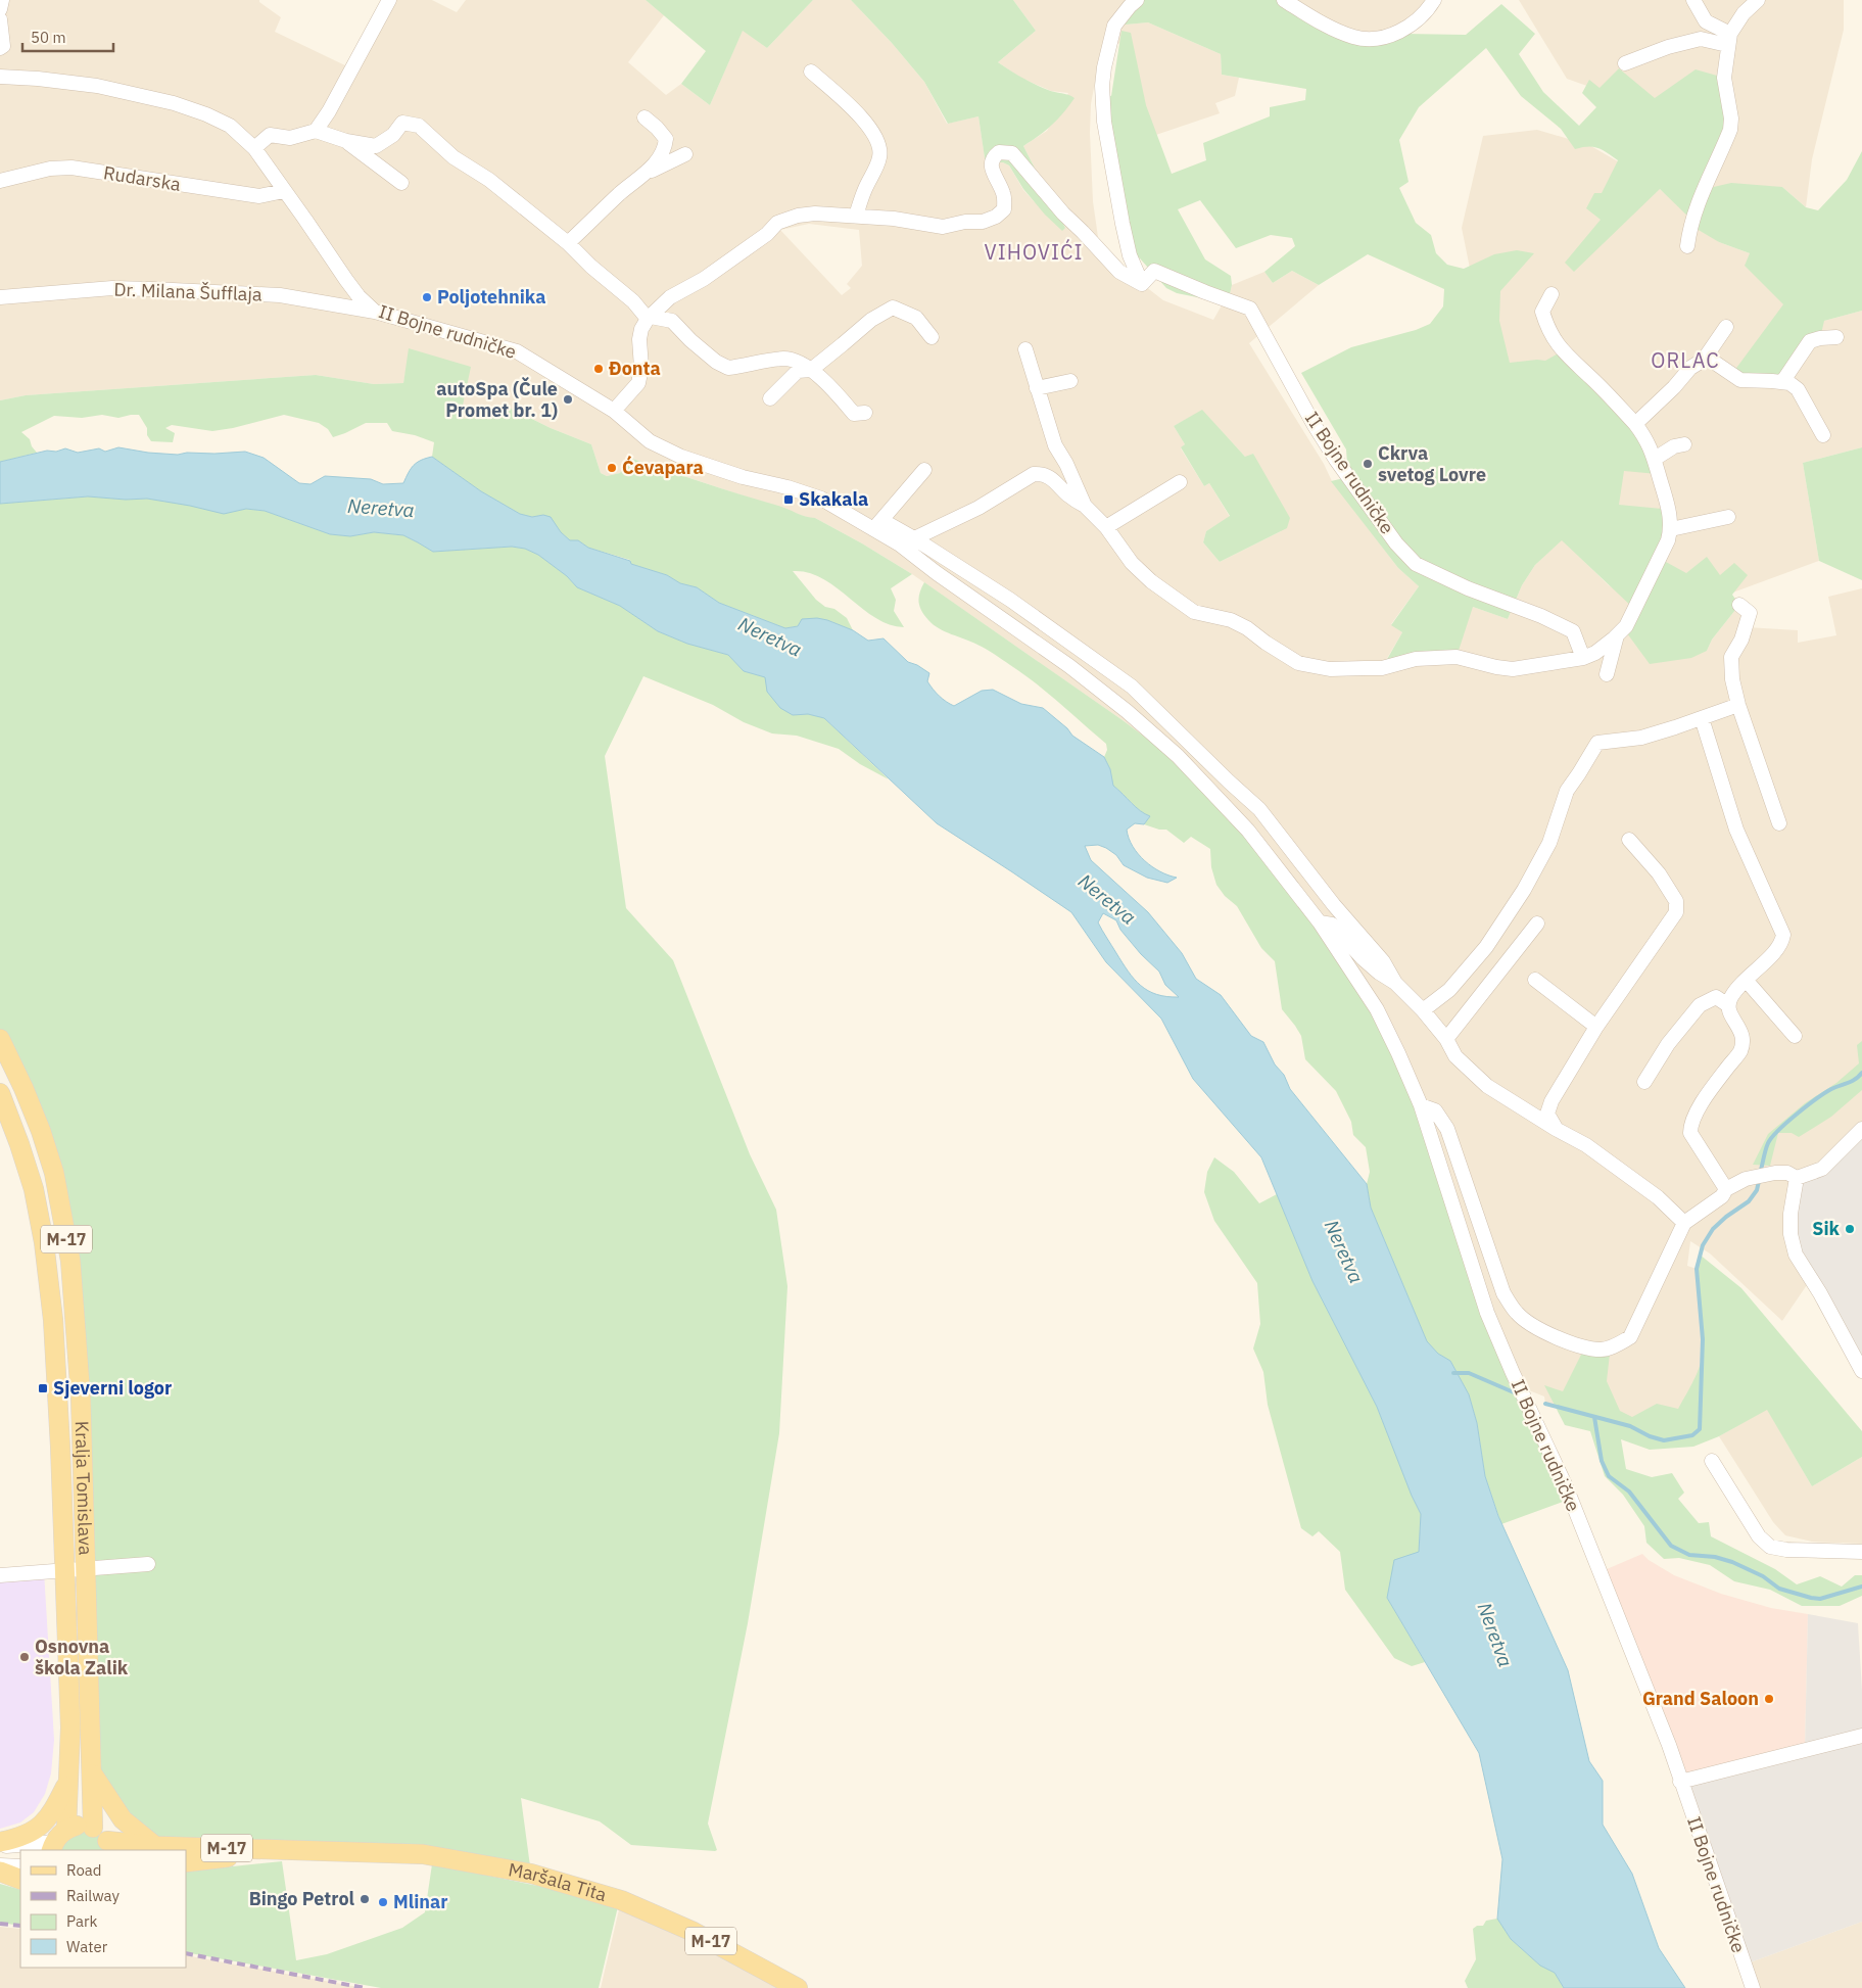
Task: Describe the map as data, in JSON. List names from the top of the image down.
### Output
{
  "streets": {
    "main road": ["M-17", "Kralja Tomislava", "Maršala Tita"],
    "street": ["Rudarska", "Dr. Milana Šufflaja", "II Bojne rudničke"]
  },
  "crossings": [
    ["Rudarska", "II Bojne rudničke"],
    ["Dr. Milana Šufflaja", "II Bojne rudničke"],
    ["M-17", "Kralja Tomislava"],
    ["M-17", "Maršala Tita"]
  ],
  "districts": ["VIHOVIĆI", "ORLAC"],
  "water": ["Neretva"],
  "places": {
    "other": [
      "Poljotehnika",
      "Đonta",
      "autoSpa (Čule Promet br. 1)",
      "Ckrva svetog Lovre",
      "Ćevapara",
      "Sik",
      "Osnovna škola Zalik",
      "Grand Saloon",
      "Bingo Petrol",
      "Mlinar"
    ],
    "transit": ["Skakala", "Sjeverni logor"]
  },
  "legend": [
    "Road",
    "Railway",
    "Park",
    "Water"
  ],
  "scale_bar": "50 m"
}
